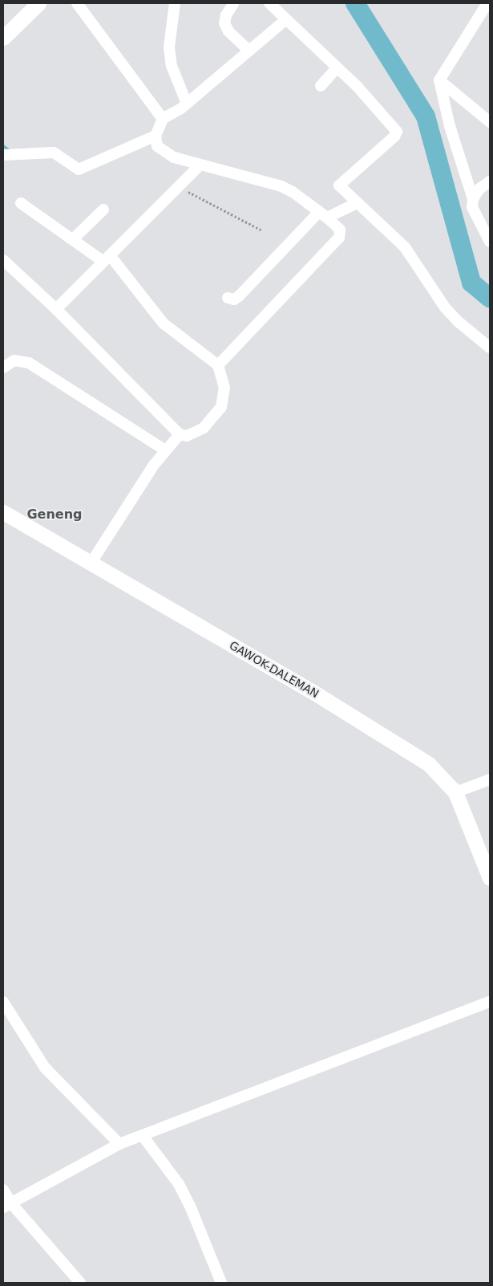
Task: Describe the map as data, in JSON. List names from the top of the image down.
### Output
{
  "streets": {
    "street": ["GAWOK-DALEMAN"]
  },
  "districts": ["Geneng"]
}
